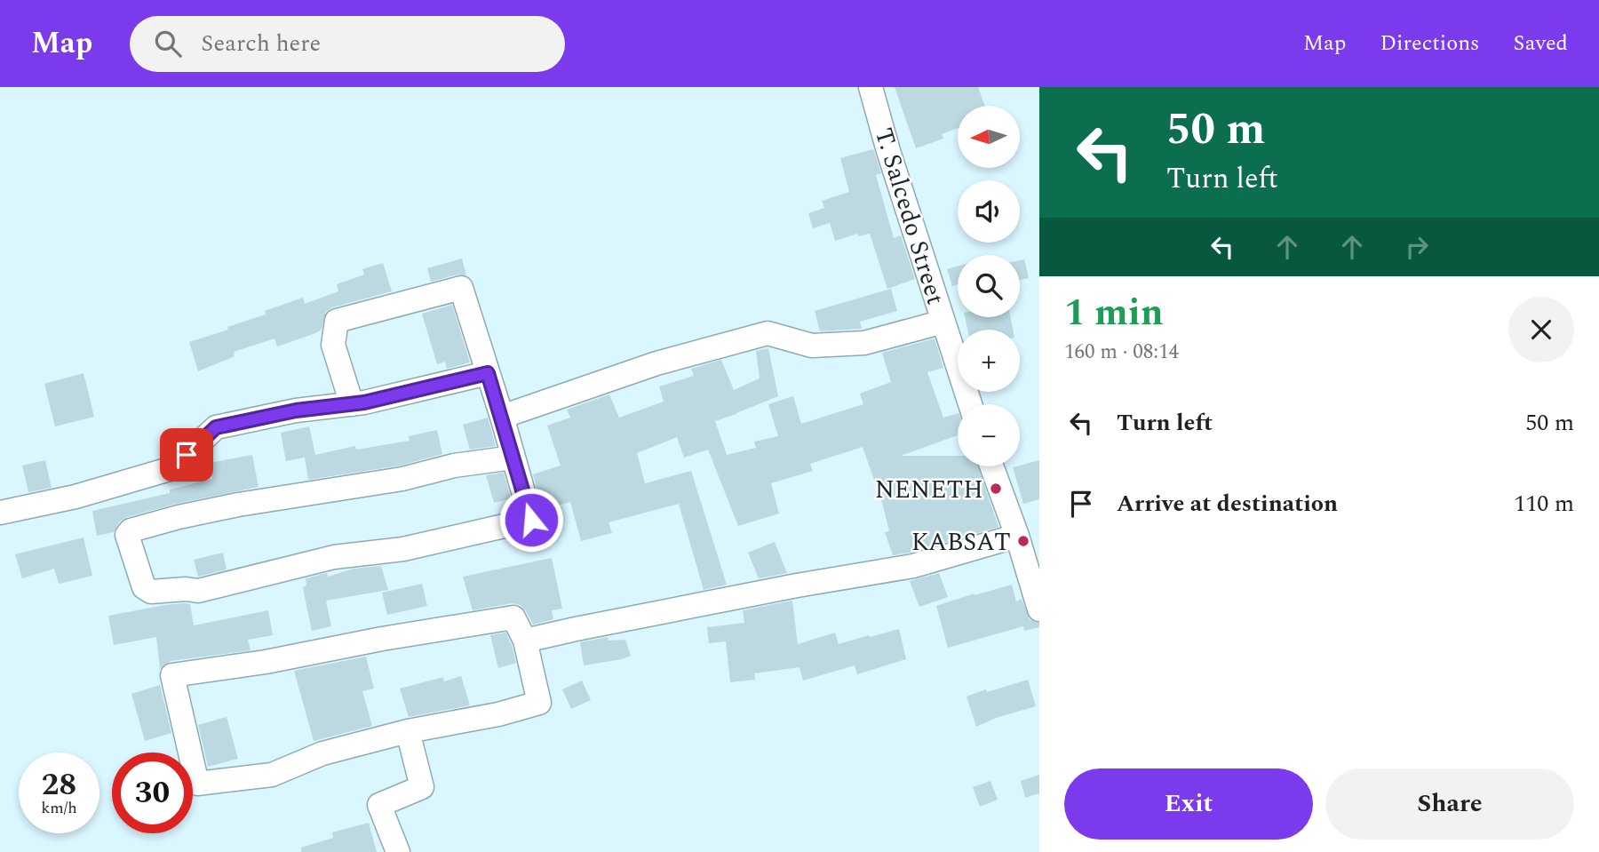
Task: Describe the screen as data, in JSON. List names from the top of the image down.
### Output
{
  "streets": {
    "street": ["T. Salcedo Street"]
  },
  "places": ["NENETH", "KABSAT"],
  "north": "left",
  "page": {
    "header": "Map",
    "search": "Search here",
    "nav": ["Map", "Directions", "Saved"],
    "turn": ["50 m", "Turn left"],
    "map_buttons": ["+", "−"],
    "heading": ["1 min", "160 m · 08:14"],
    "list": [
      {
        "name": "Turn left",
        "value": "50 m"
      },
      {
        "name": "Arrive at destination",
        "value": "110 m"
      }
    ],
    "speed": "28 km/h",
    "limit": "30",
    "buttons": ["Exit", "Share"]
  }
}
